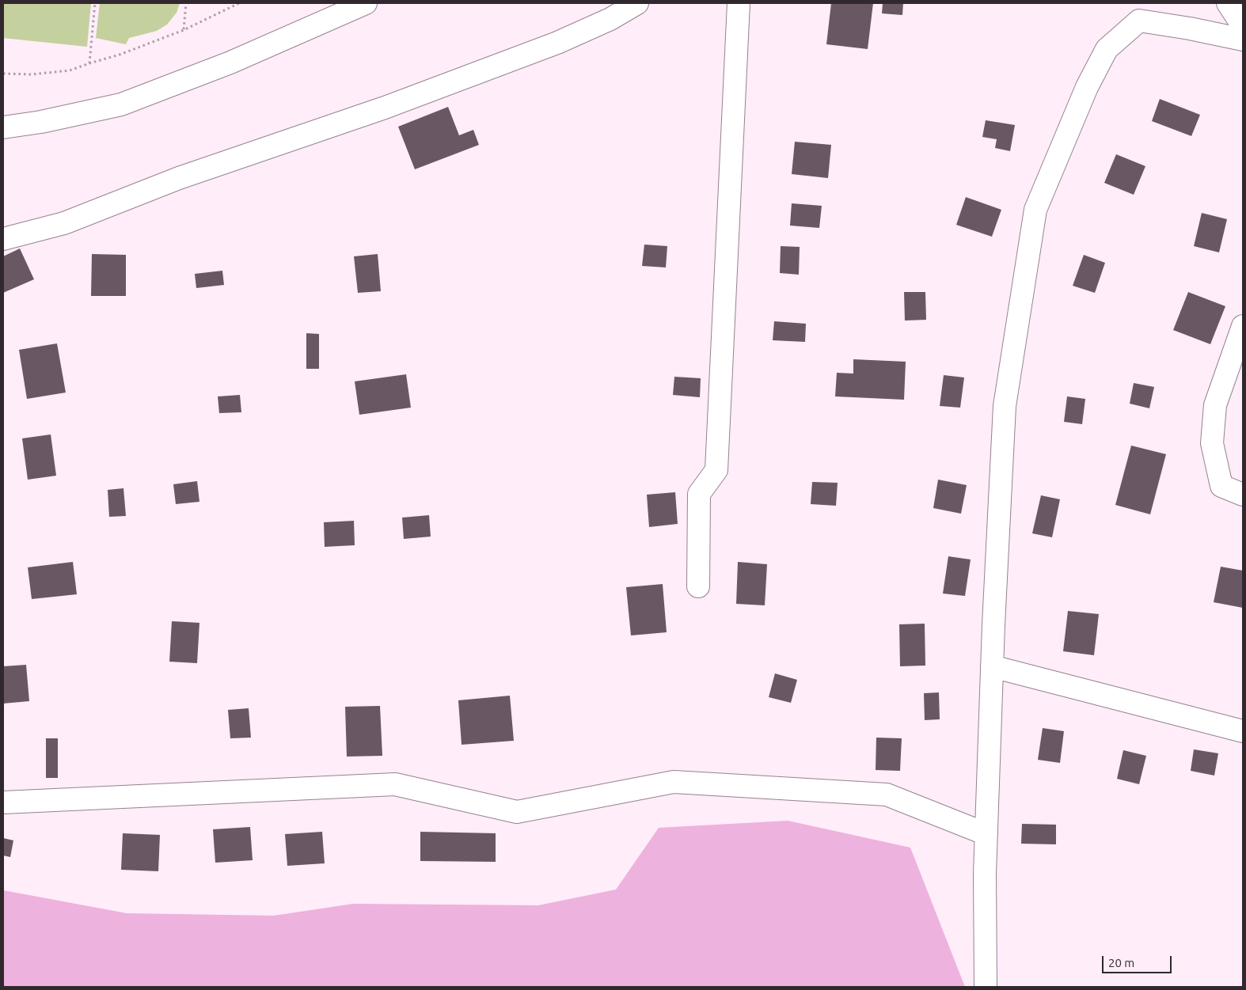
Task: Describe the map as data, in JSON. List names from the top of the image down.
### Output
{
  "scale_bar": "20 m"
}
